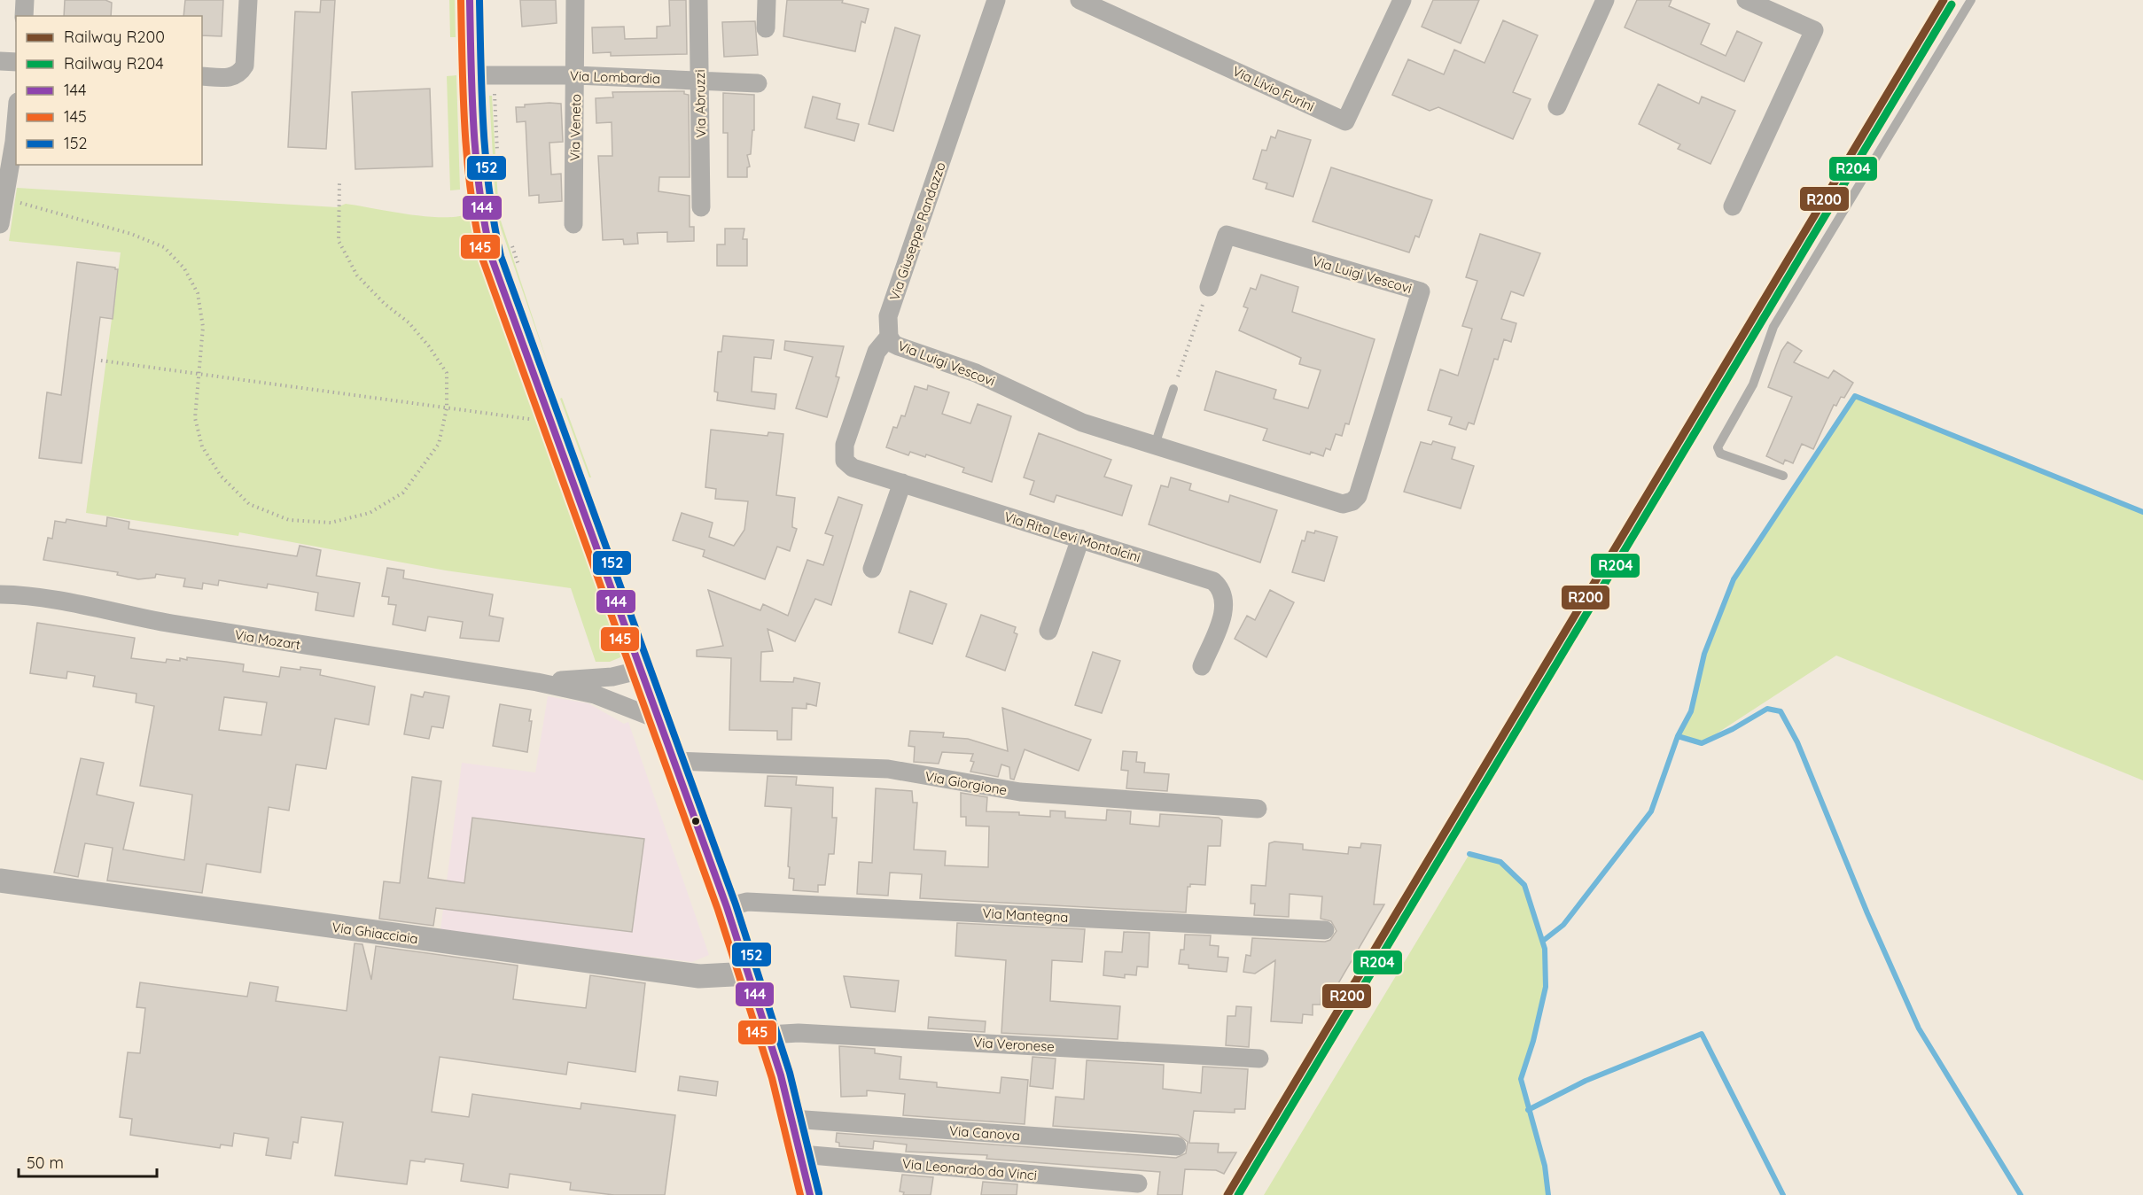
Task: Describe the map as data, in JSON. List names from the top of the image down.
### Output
{
  "streets": {
    "street": [
      "Via Lombardia",
      "Via Livio Furini",
      "Via Abruzzi",
      "Via Veneto",
      "Via Giuseppe Randazzo",
      "Via Luigi Vescovi",
      "Via Rita Levi Montalcini",
      "Via Mozart",
      "Via Giorgione",
      "Via Mantegna",
      "Via Ghiacciaia",
      "Via Veronese",
      "Via Canova",
      "Via Leonardo da Vinci"
    ]
  },
  "crossings": [
    ["Via Lombardia", "Via Abruzzi"],
    ["Via Lombardia", "Via Veneto"],
    ["Via Giuseppe Randazzo", "Via Luigi Vescovi"],
    ["Via Giuseppe Randazzo", "Via Rita Levi Montalcini"],
    ["Via Luigi Vescovi", "Via Rita Levi Montalcini"]
  ],
  "lines": [
    "rail line R200",
    "transit line 144",
    "transit line 145",
    "transit line 152",
    "rail line R204"
  ],
  "legend": [
    "Railway R200",
    "Railway R204",
    "144",
    "145",
    "152"
  ],
  "scale_bar": "50 m"
}
